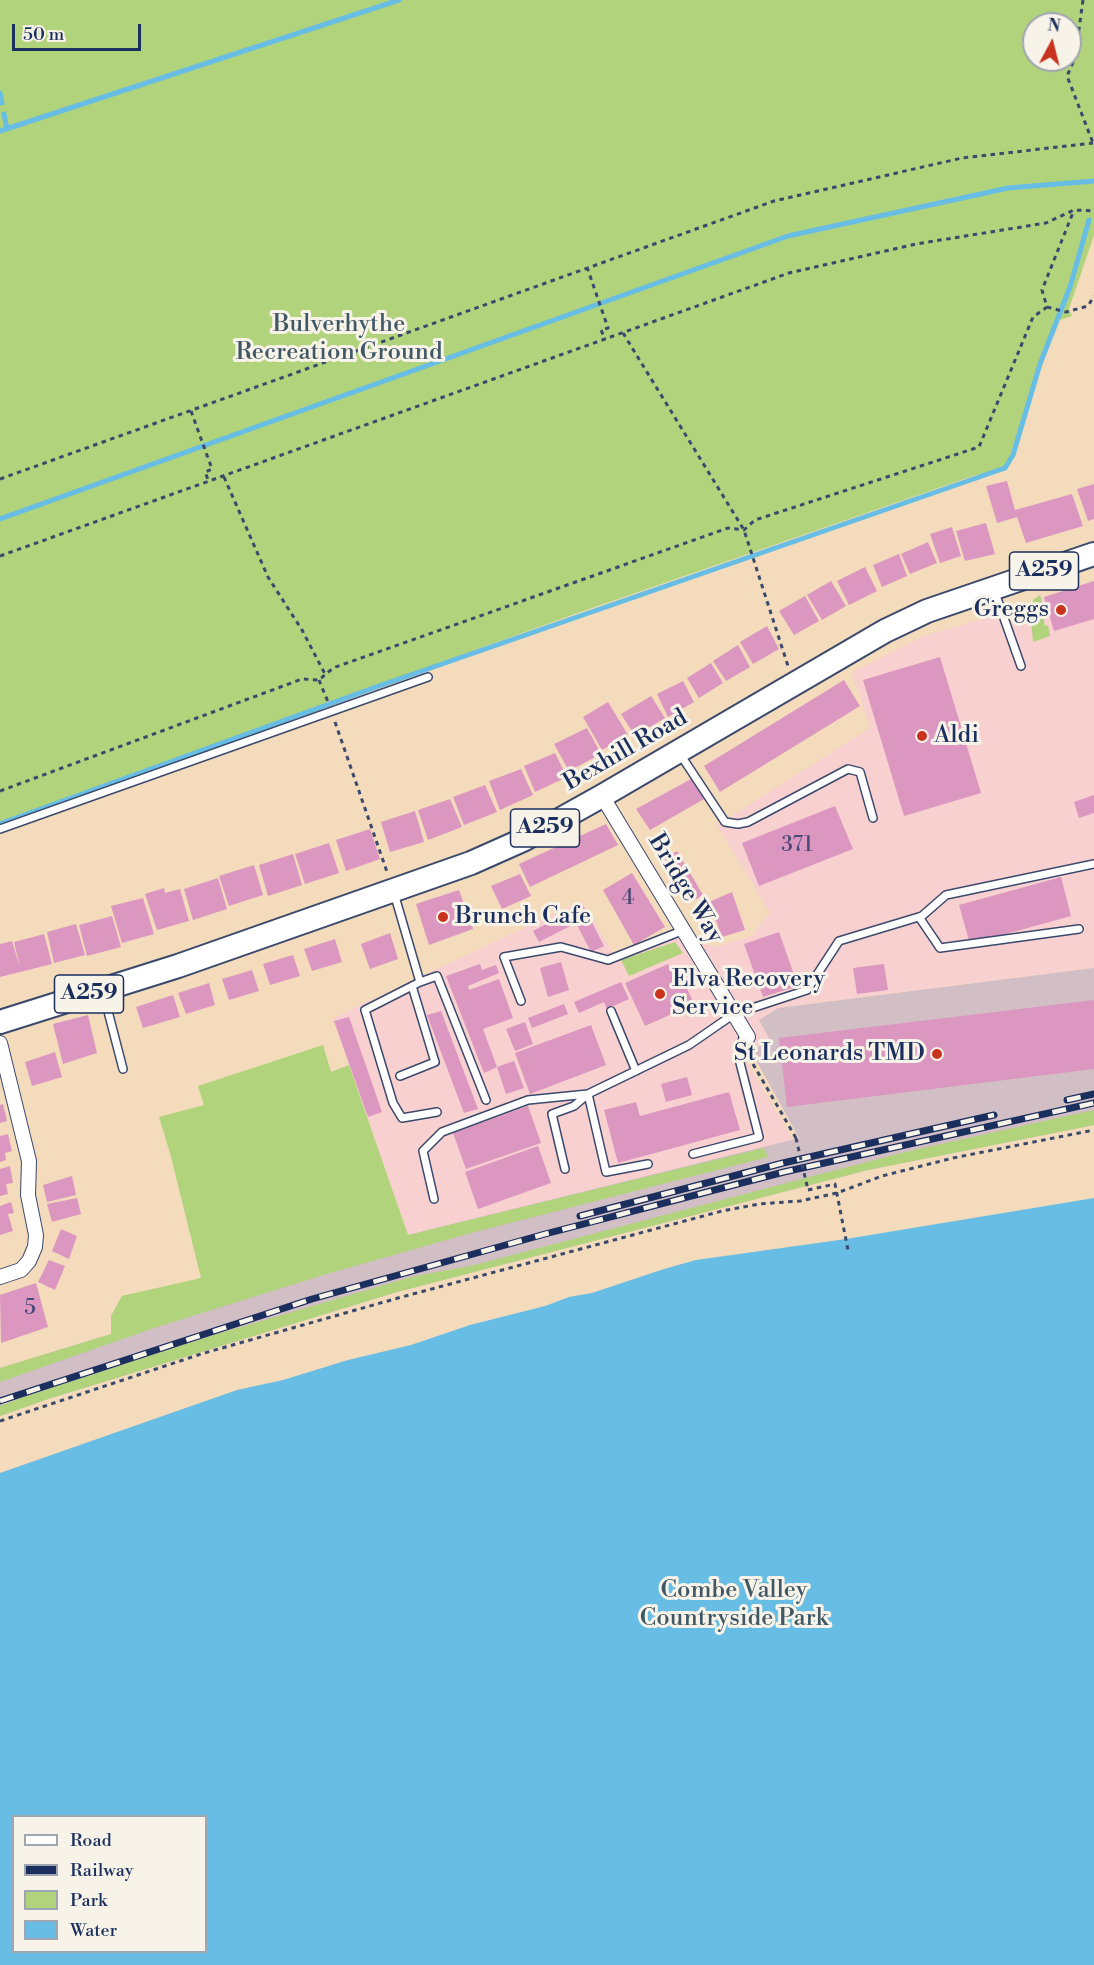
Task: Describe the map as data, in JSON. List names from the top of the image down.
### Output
{
  "streets": {
    "highway": ["A259", "Bexhill Road"],
    "street": ["Bridge Way"]
  },
  "crossings": [
    ["Bexhill Road", "Bridge Way"]
  ],
  "parks": ["Bulverhythe Recreation Ground", "Combe Valley Countryside Park"],
  "places": [
    "Greggs",
    "Aldi",
    "Brunch Cafe",
    "Elva Recovery Service",
    "St Leonards TMD"
  ],
  "house_numbers": ["371", "4", "5"],
  "legend": [
    "Road",
    "Railway",
    "Park",
    "Water"
  ],
  "scale_bar": "50 m",
  "north": "top"
}
